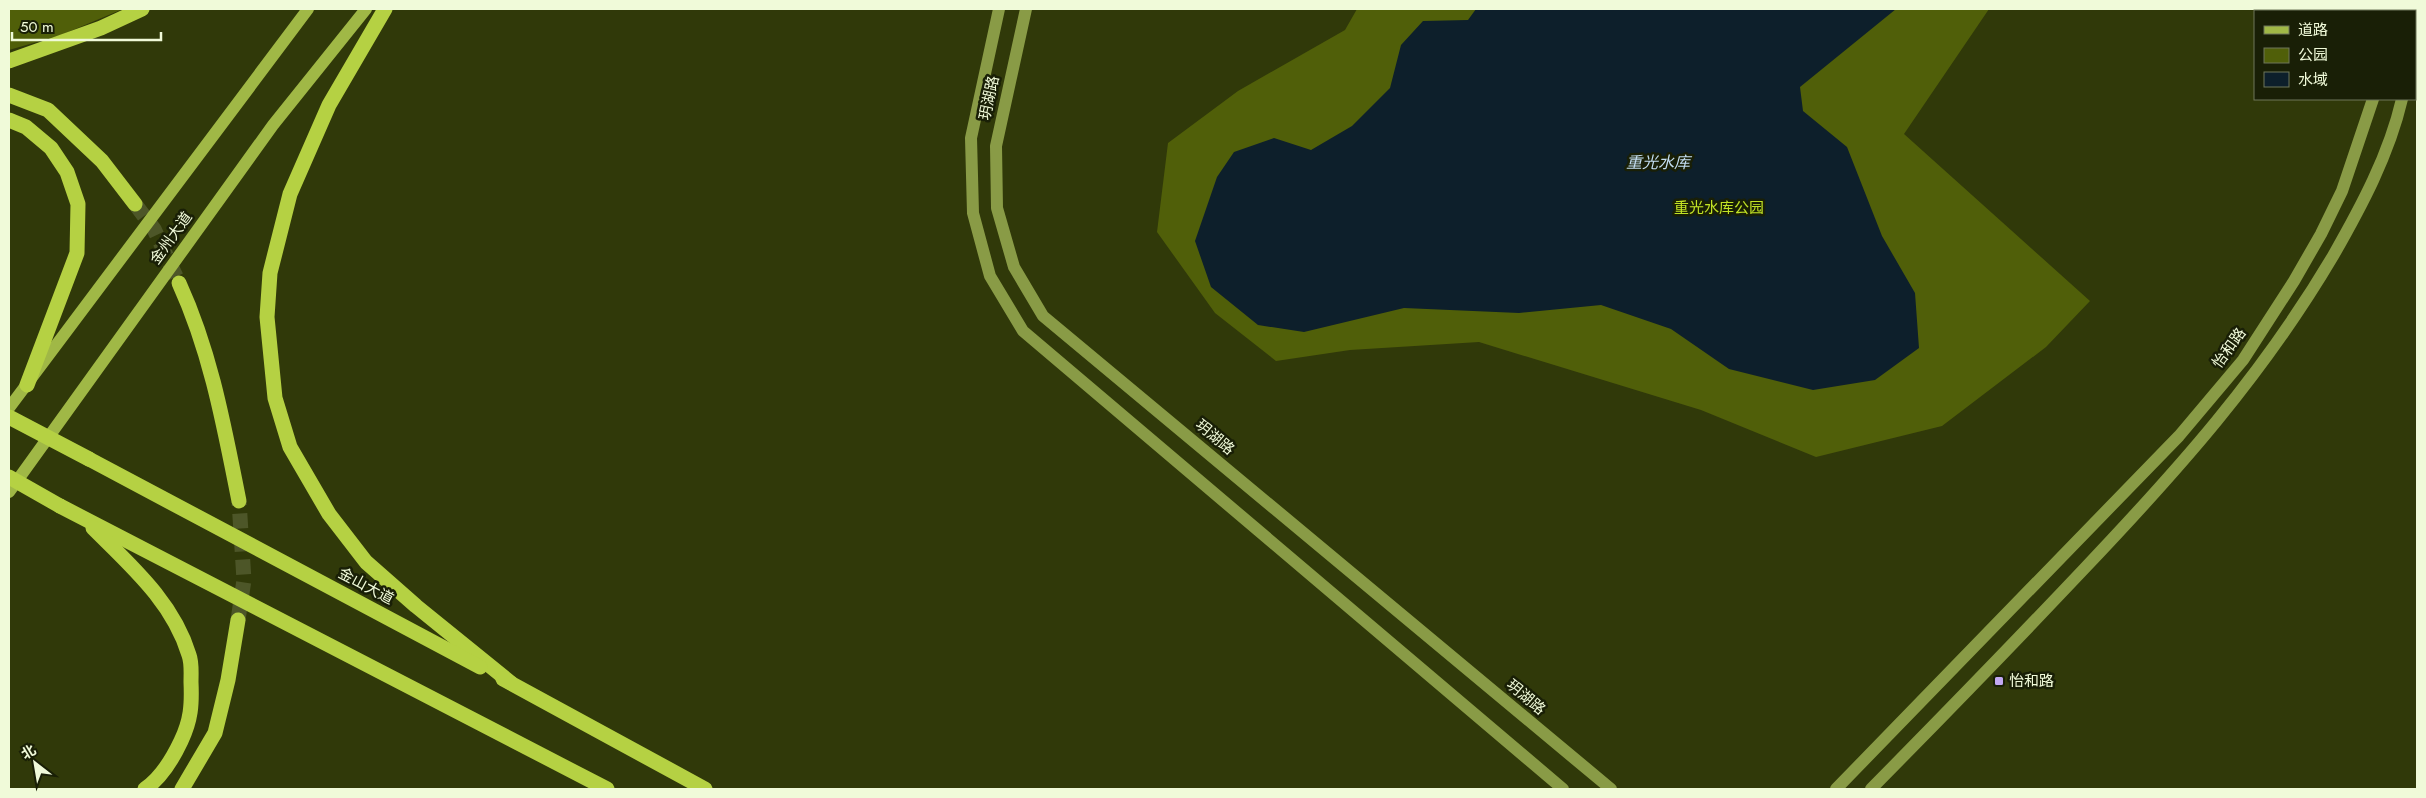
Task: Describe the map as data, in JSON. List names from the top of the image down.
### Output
{
  "streets": {
    "highway": ["金山大道"],
    "main road": ["玥湖路", "金州大道", "怡和路"]
  },
  "water": ["重光水库"],
  "parks": ["重光水库公园"],
  "places": {
    "transit": ["怡和路"]
  },
  "legend": ["道路", "公园", "水域"],
  "scale_bar": "50 m",
  "north": "top left"
}
